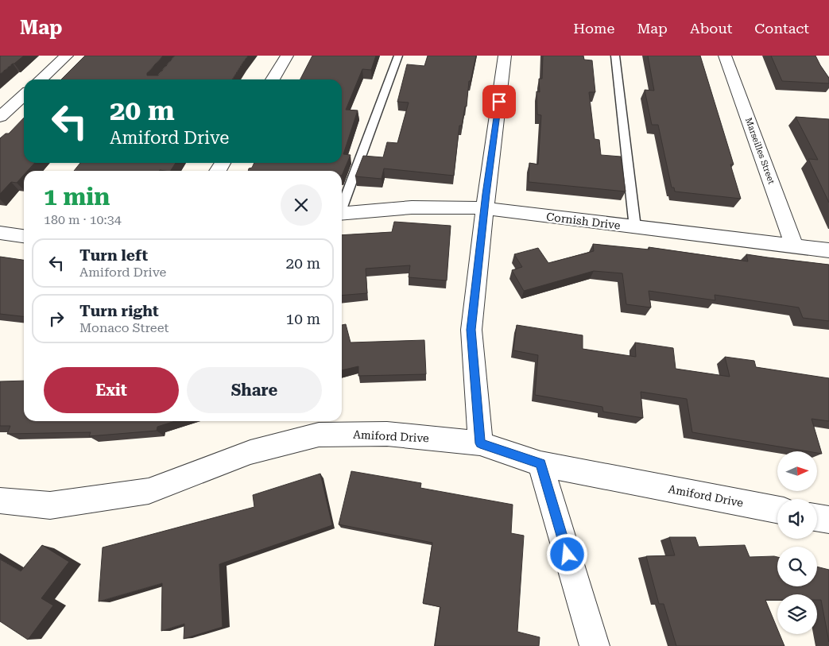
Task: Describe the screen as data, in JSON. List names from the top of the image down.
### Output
{
  "streets": {
    "street": ["Marseilles Street", "Cornish Drive", "Amiford Drive"]
  },
  "crossings": [
    ["Marseilles Street", "Cornish Drive"]
  ],
  "north": "right",
  "page": {
    "header": "Map",
    "nav": [
      "Home",
      "Map",
      "About",
      "Contact"
    ],
    "turn": ["20 m", "Amiford Drive"],
    "heading": ["1 min", "180 m · 10:34"],
    "list": [
      {
        "name": "Turn left",
        "note": "Amiford Drive",
        "value": "20 m"
      },
      {
        "name": "Turn right",
        "note": "Monaco Street",
        "value": "10 m"
      }
    ],
    "buttons": ["Exit", "Share"]
  }
}
